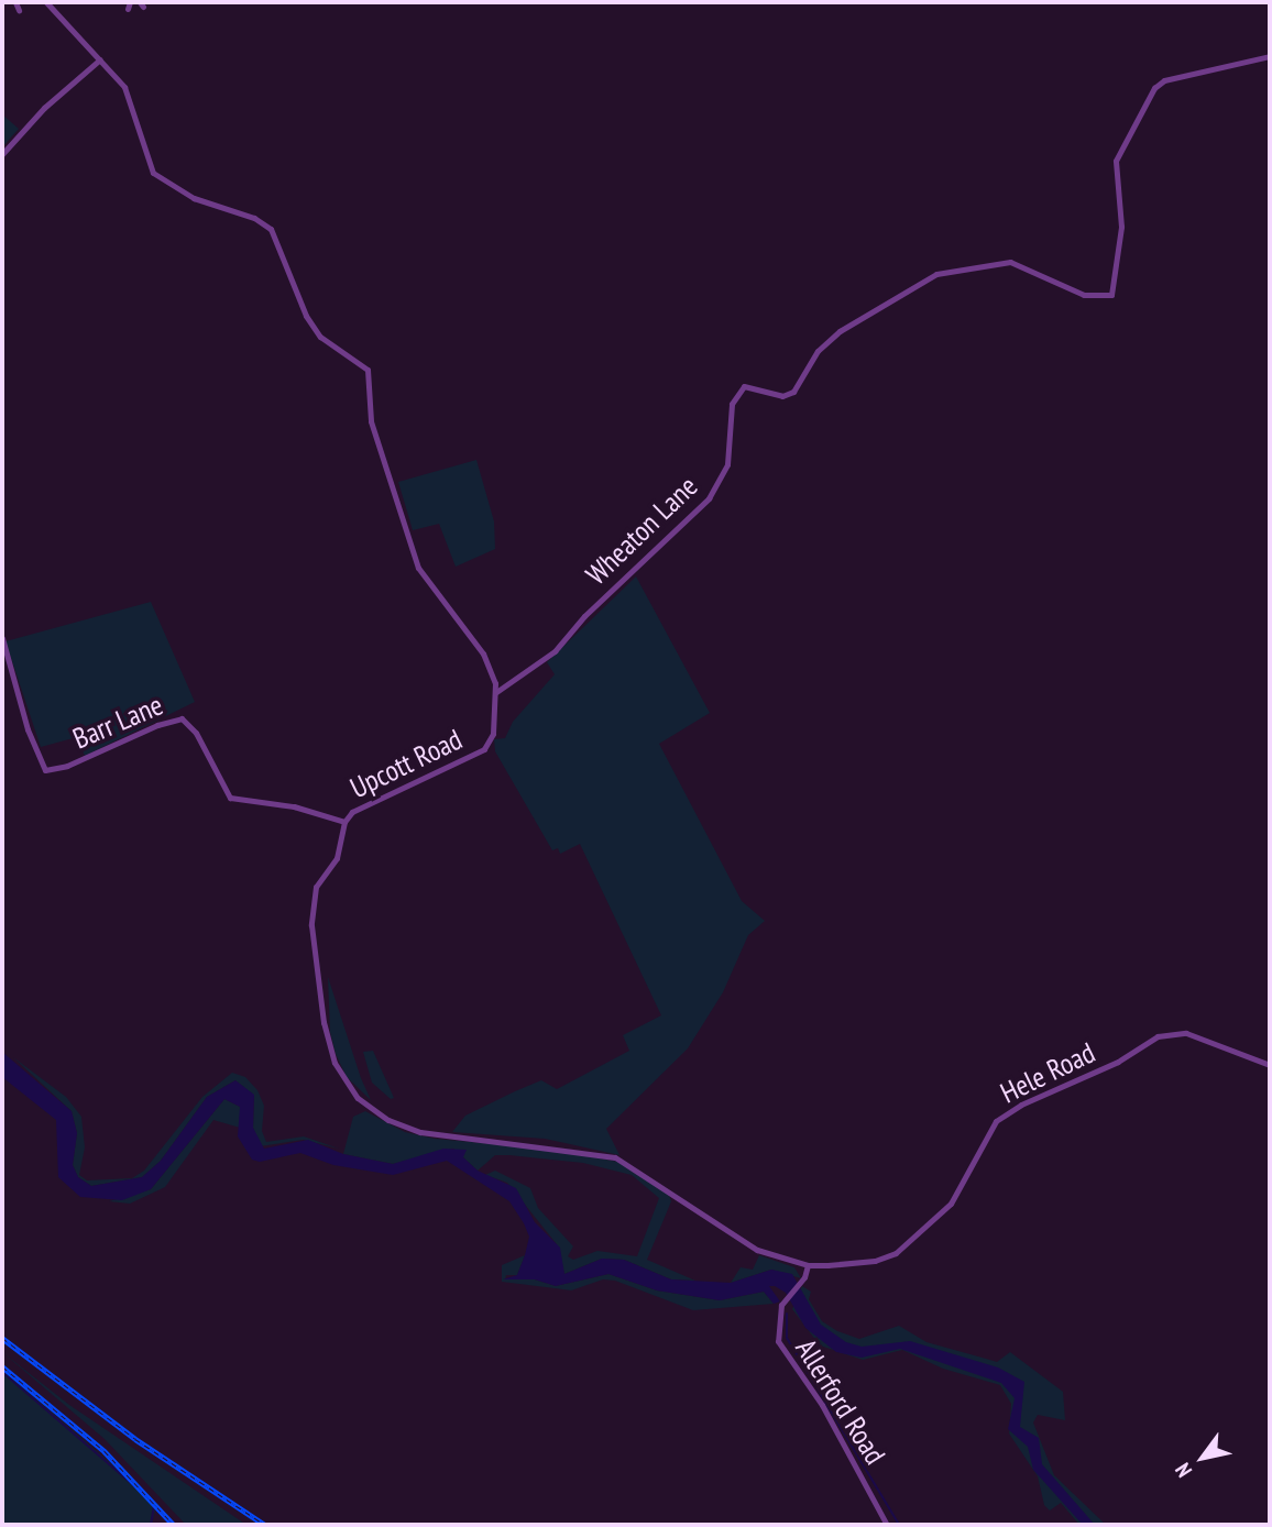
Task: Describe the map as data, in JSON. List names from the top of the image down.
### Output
{
  "streets": {
    "street": [
      "Wheaton Lane",
      "Barr Lane",
      "Upcott Road",
      "Hele Road",
      "Allerford Road"
    ]
  },
  "crossings": [
    ["Wheaton Lane", "Upcott Road"],
    ["Barr Lane", "Upcott Road"],
    ["Upcott Road", "Hele Road"],
    ["Upcott Road", "Allerford Road"],
    ["Hele Road", "Allerford Road"]
  ],
  "north": "bottom left"
}
